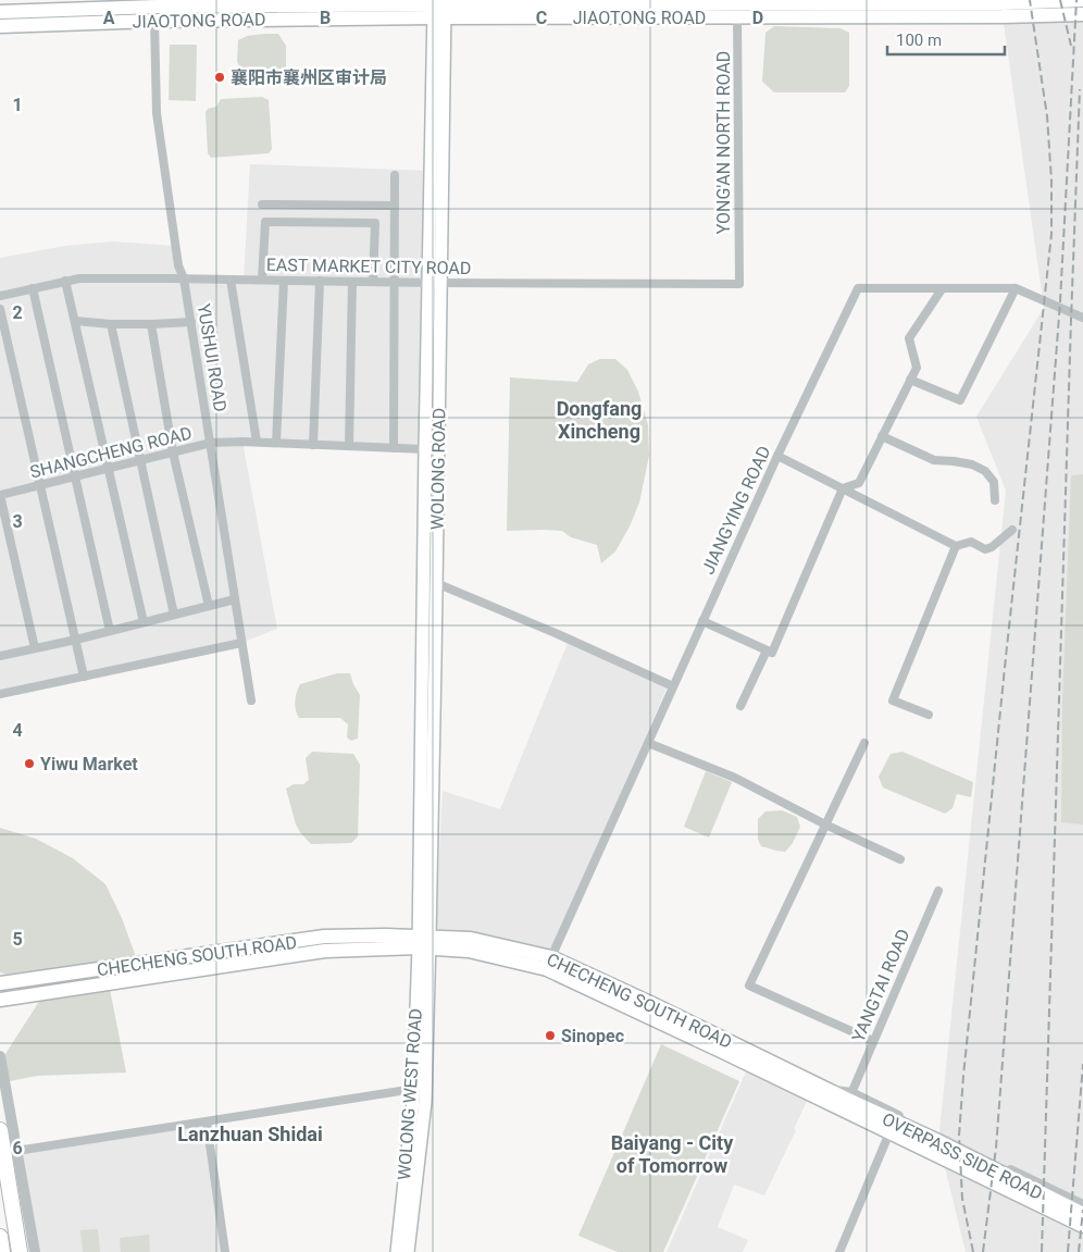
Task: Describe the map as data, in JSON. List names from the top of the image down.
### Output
{
  "streets": {
    "main road": [
      "JIAOTONG ROAD",
      "WOLONG ROAD",
      "CHECHENG SOUTH ROAD",
      "WOLONG WEST ROAD"
    ],
    "street": [
      "YONG'AN NORTH ROAD",
      "EAST MARKET CITY ROAD",
      "YUSHUI ROAD",
      "SHANGCHENG ROAD",
      "JIANGYING ROAD",
      "YANGTAI ROAD",
      "OVERPASS SIDE ROAD"
    ]
  },
  "crossings": [
    ["JIAOTONG ROAD", "YONG'AN NORTH ROAD"],
    ["JIAOTONG ROAD", "YUSHUI ROAD"],
    ["JIAOTONG ROAD", "WOLONG ROAD"],
    ["YONG'AN NORTH ROAD", "EAST MARKET CITY ROAD"],
    ["EAST MARKET CITY ROAD", "YUSHUI ROAD"],
    ["EAST MARKET CITY ROAD", "WOLONG ROAD"],
    ["YUSHUI ROAD", "SHANGCHENG ROAD"],
    ["SHANGCHENG ROAD", "WOLONG ROAD"],
    ["WOLONG ROAD", "CHECHENG SOUTH ROAD"],
    ["WOLONG ROAD", "WOLONG WEST ROAD"],
    ["JIANGYING ROAD", "CHECHENG SOUTH ROAD"],
    ["CHECHENG SOUTH ROAD", "WOLONG WEST ROAD"],
    ["CHECHENG SOUTH ROAD", "OVERPASS SIDE ROAD"],
    ["YANGTAI ROAD", "OVERPASS SIDE ROAD"]
  ],
  "districts": ["Dongfang Xincheng", "Lanzhuan Shidai", "Baiyang - City of Tomorrow"],
  "places": ["襄阳市襄州区审计局", "Yiwu Market", "Sinopec"],
  "scale_bar": "100 m",
  "grid": {
    "columns": [
      "A",
      "B",
      "C",
      "D"
    ],
    "rows": [
      "1",
      "2",
      "3",
      "4",
      "5",
      "6"
    ]
  }
}
